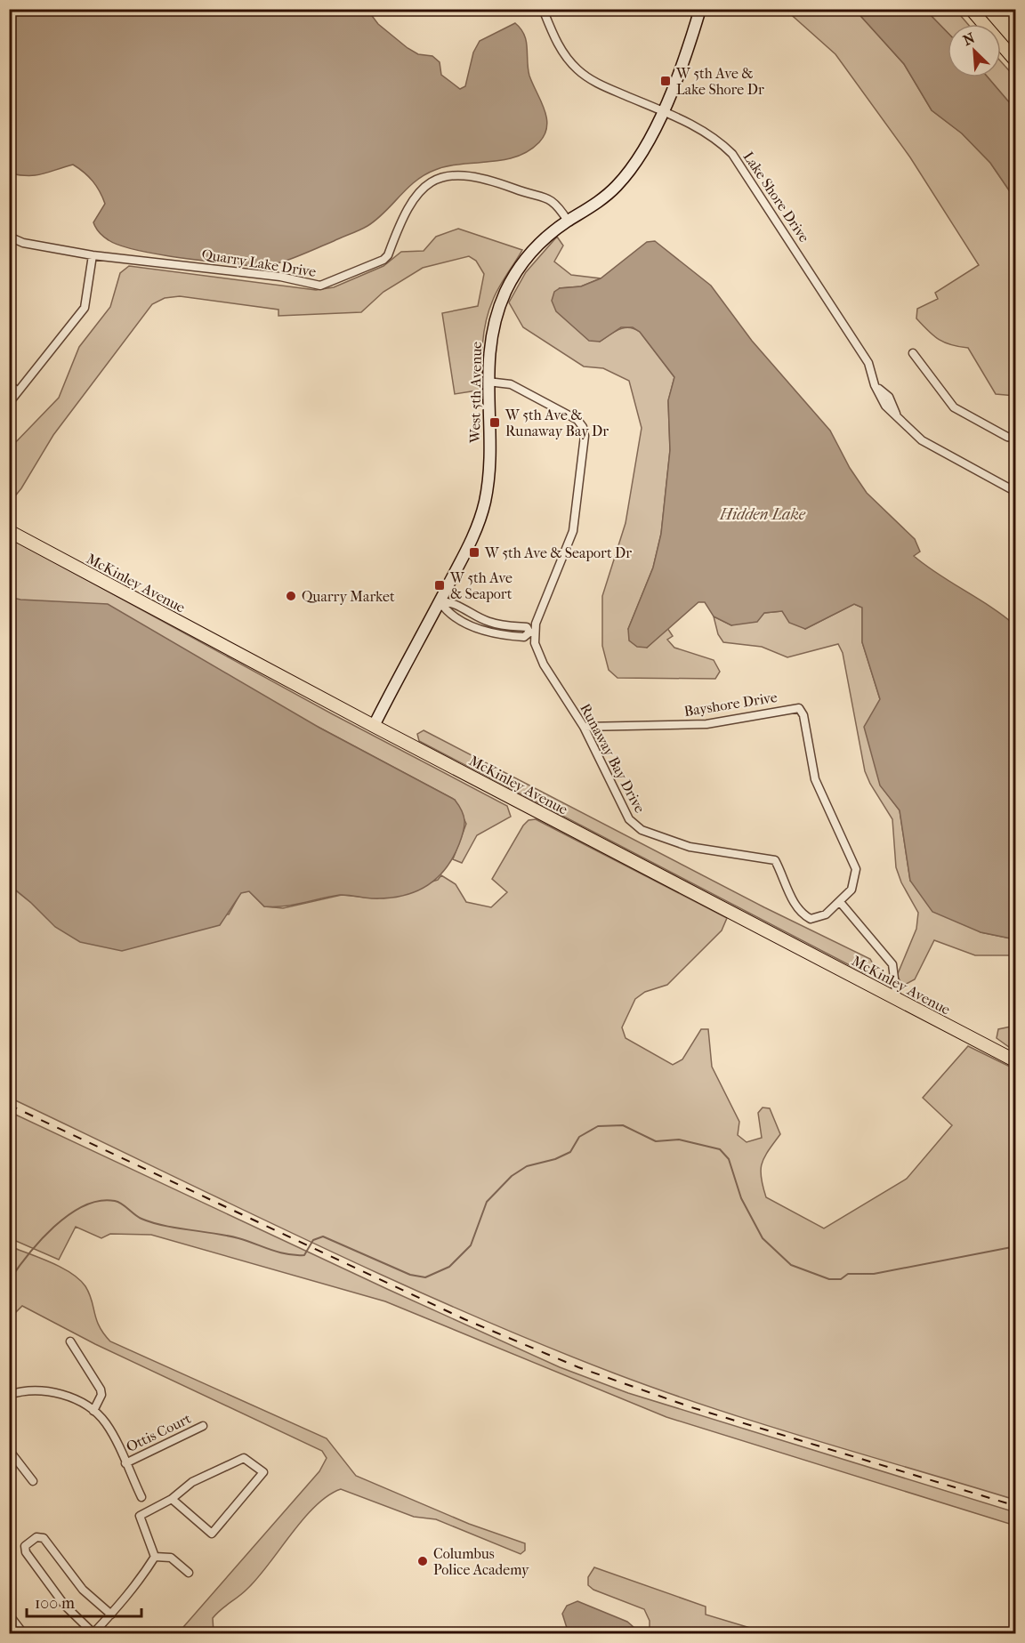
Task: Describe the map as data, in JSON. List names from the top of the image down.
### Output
{
  "streets": {
    "main road": ["West 5th Avenue", "McKinley Avenue"],
    "street": [
      "Lake Shore Drive",
      "Quarry Lake Drive",
      "Bayshore Drive",
      "Runaway Bay Drive",
      "Ottis Court"
    ]
  },
  "crossings": [
    ["Lake Shore Drive", "West 5th Avenue"],
    ["Quarry Lake Drive", "West 5th Avenue"],
    ["West 5th Avenue", "McKinley Avenue"],
    ["Bayshore Drive", "Runaway Bay Drive"]
  ],
  "water": ["Hidden Lake"],
  "places": {
    "transit": [
      "W 5th Ave & Lake Shore Dr",
      "W 5th Ave & Runaway Bay Dr",
      "W 5th Ave & Seaport Dr",
      "W 5th Ave & Seaport"
    ],
    "other": ["Quarry Market", "Columbus Police Academy"]
  },
  "scale_bar": "100 m",
  "north": "top left"
}
